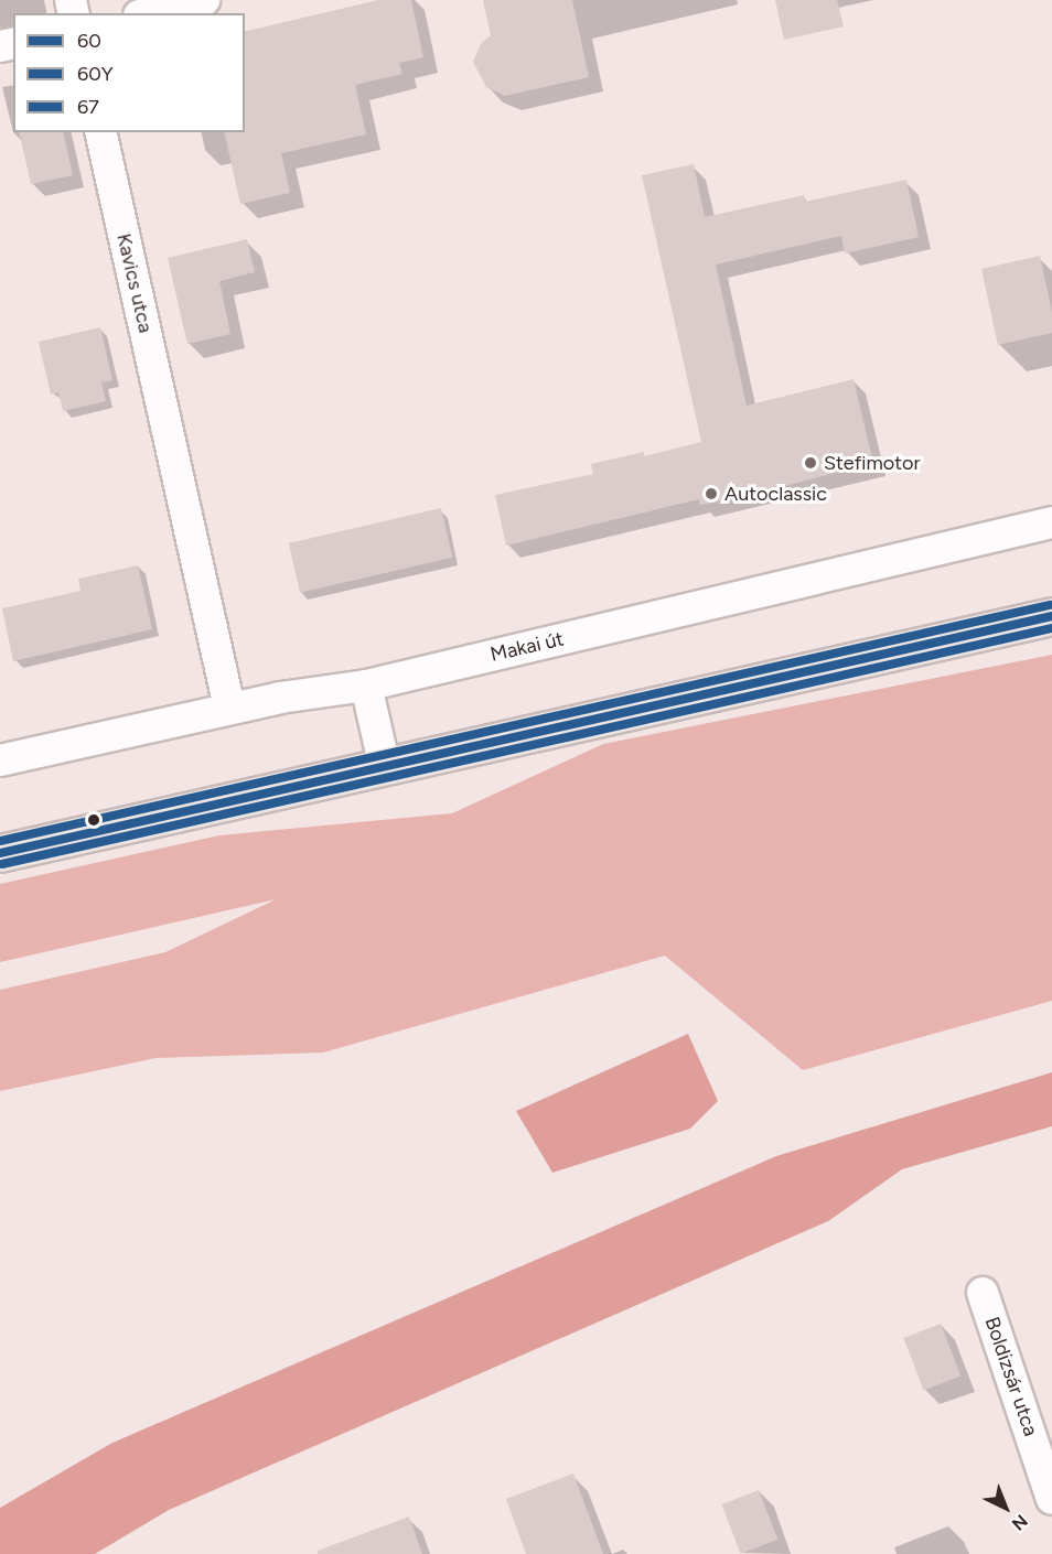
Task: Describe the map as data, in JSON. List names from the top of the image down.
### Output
{
  "streets": {
    "street": ["Kavics utca", "Makai út", "Boldizsár utca"]
  },
  "crossings": [
    ["Kavics utca", "Makai út"]
  ],
  "places": ["Stefimotor", "Autoclassic"],
  "lines": ["transit line 67", "transit line 60", "transit line 60Y"],
  "legend": ["60", "60Y", "67"],
  "north": "bottom right"
}
